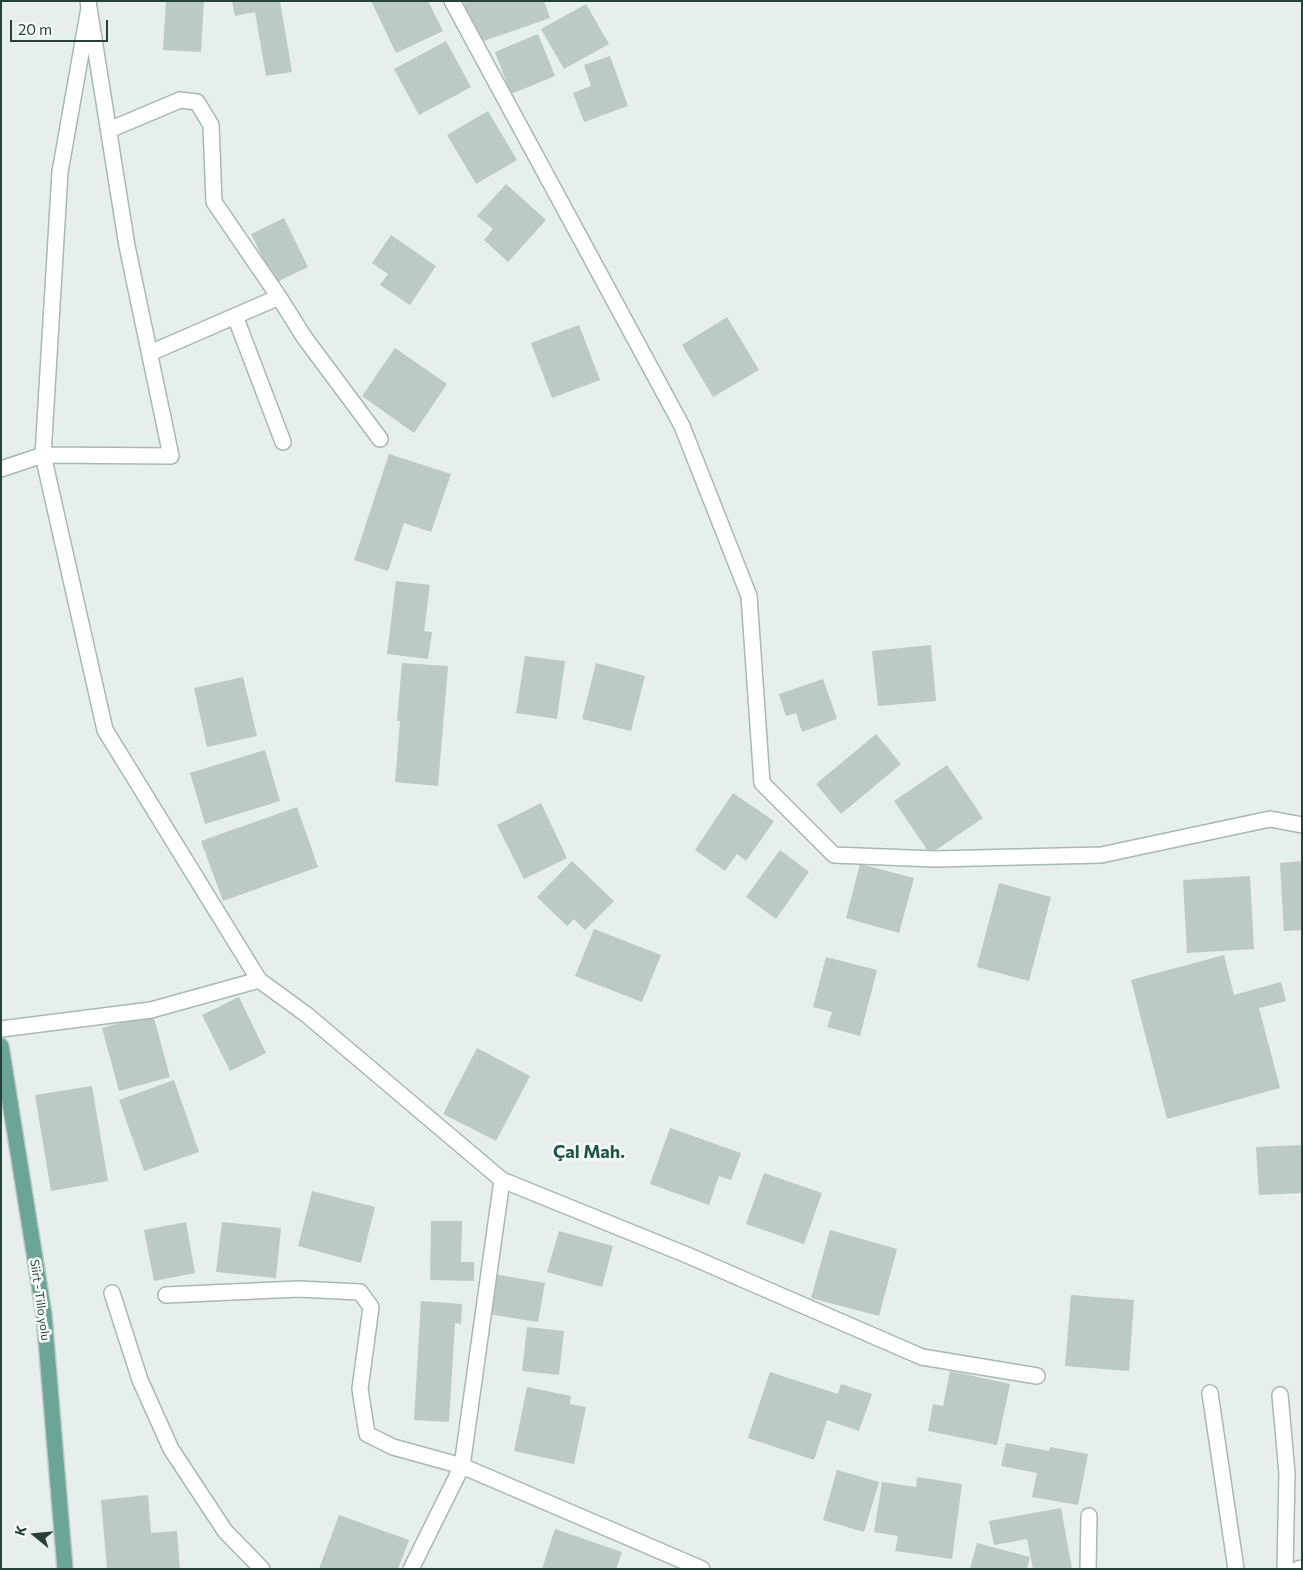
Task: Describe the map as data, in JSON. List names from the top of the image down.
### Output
{
  "streets": {
    "main road": ["Siirt - Tillo yolu"]
  },
  "districts": ["Çal Mah."],
  "scale_bar": "20 m",
  "north": "left"
}
